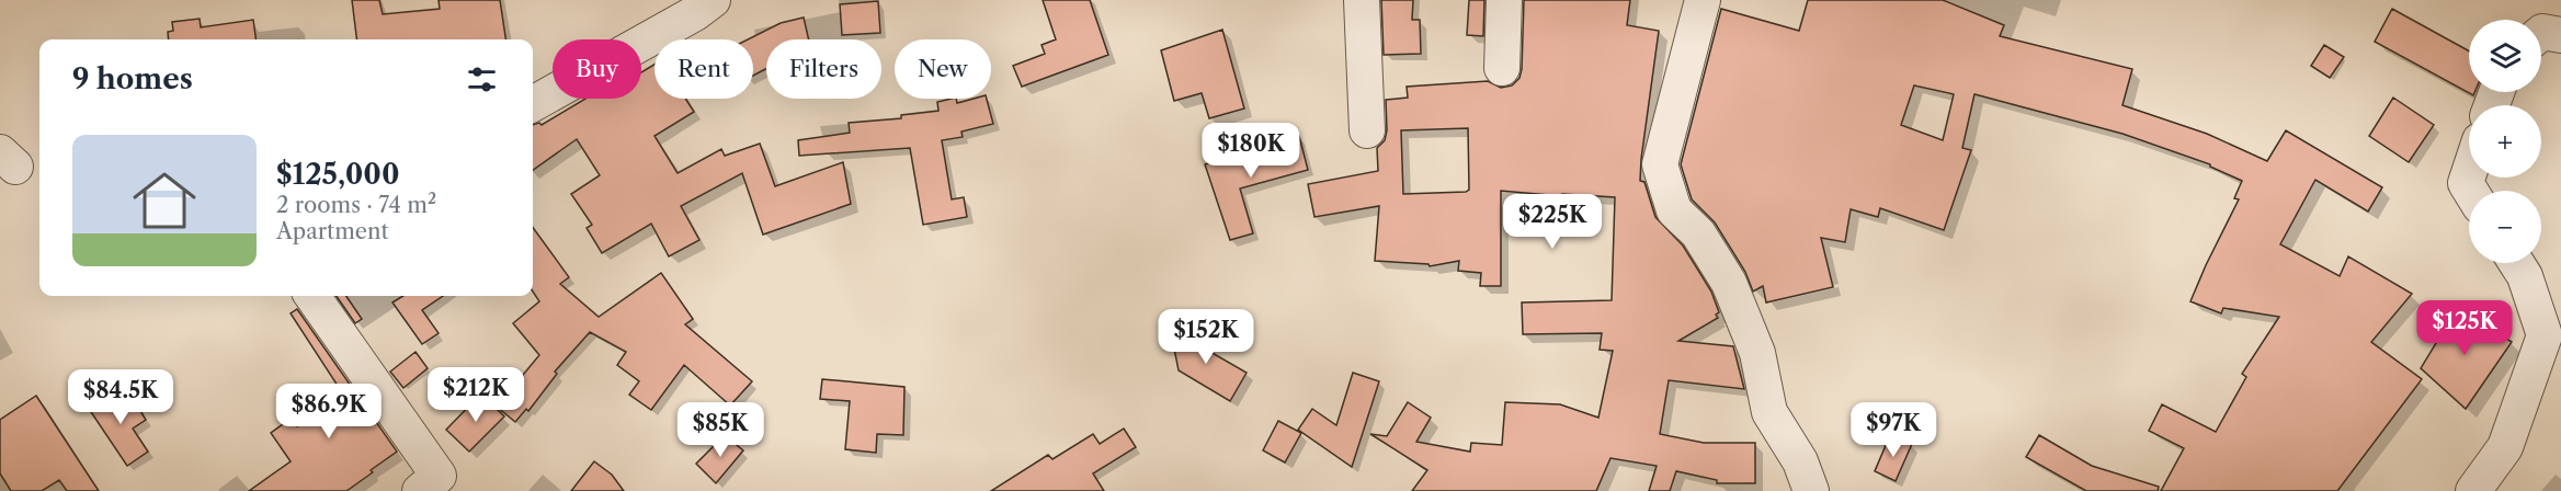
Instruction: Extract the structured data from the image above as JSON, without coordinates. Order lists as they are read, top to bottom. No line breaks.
{"page":{"map_buttons":["+","−"],"chip":["Buy","Rent","Filters","New"],"heading":"9 homes","list":[{"name":"$125,000","note":"2 rooms · 74 m² · Apartment"}],"price":["$180K","$225K","$125K","$152K","$212K","$84.5K","$86.9K","$85K","$97K"]}}
